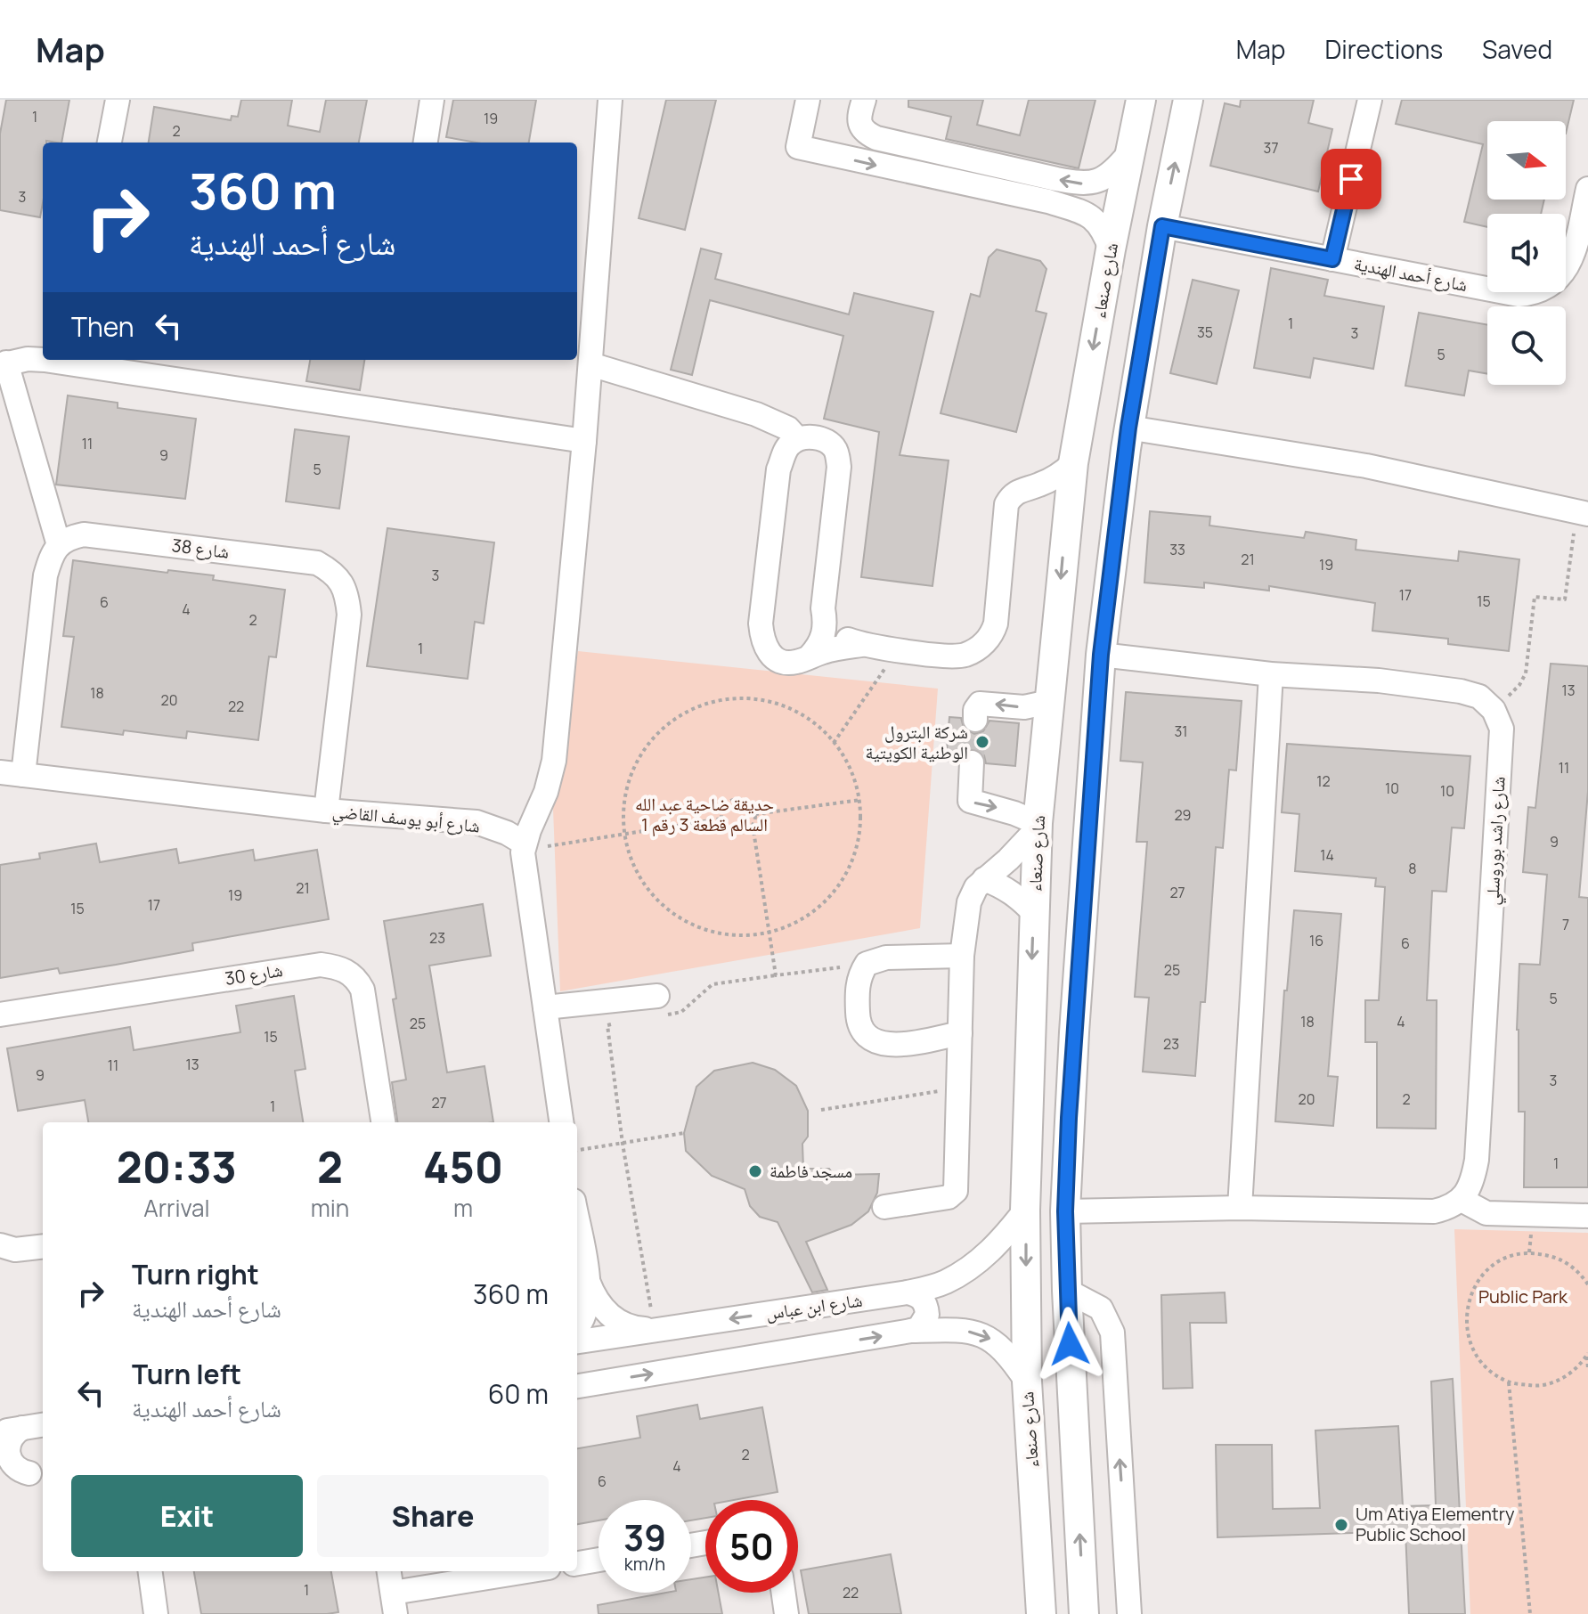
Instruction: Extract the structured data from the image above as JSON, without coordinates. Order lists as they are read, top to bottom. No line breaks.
{"streets":{"main road":["شارع صنعاء"],"street":["شارع أحمد الهندية","شارع 38","شارع أبو يوسف القاضي","شارع راشد بوروسلي","شارع 30","شارع ابن عباس"]},"crossings":[["شارع صنعاء","شارع ابن عباس"],["شارع 38","شارع أبو يوسف القاضي"]],"parks":["حديقة ضاحية عبد الله السالم قطعة 3 رقم 1","Public Park"],"places":["شركة البترول الوطنية الكويتية","مسجد فاطمة","Um Atiya Elementry Public School"],"house_numbers":["1","19","2","37","3","1","35","3","5","11","9","5","33","21","19","3","17","15","6","4","2","1","13","18","20","22","31","11","12","10","10","29","9","14","8","21","27","19","17","15","7","23","16","6","25","5","18","4","25","15","23","13","11","9","3","20","2","27","1","1","2","4","6","1","22"],"north":"right","page":{"header":"Map","nav":["Map","Directions","Saved"],"turn":["360 m","شارع أحمد الهندية"],"then":"Then","eta":["20:33","Arrival","2","min","450","m"],"list":[{"name":"Turn right","note":"شارع أحمد الهندية","value":"360 m"},{"name":"Turn left","note":"شارع أحمد الهندية","value":"60 m"}],"buttons":["Exit","Share"],"speed":"39 km/h","limit":"50"}}
